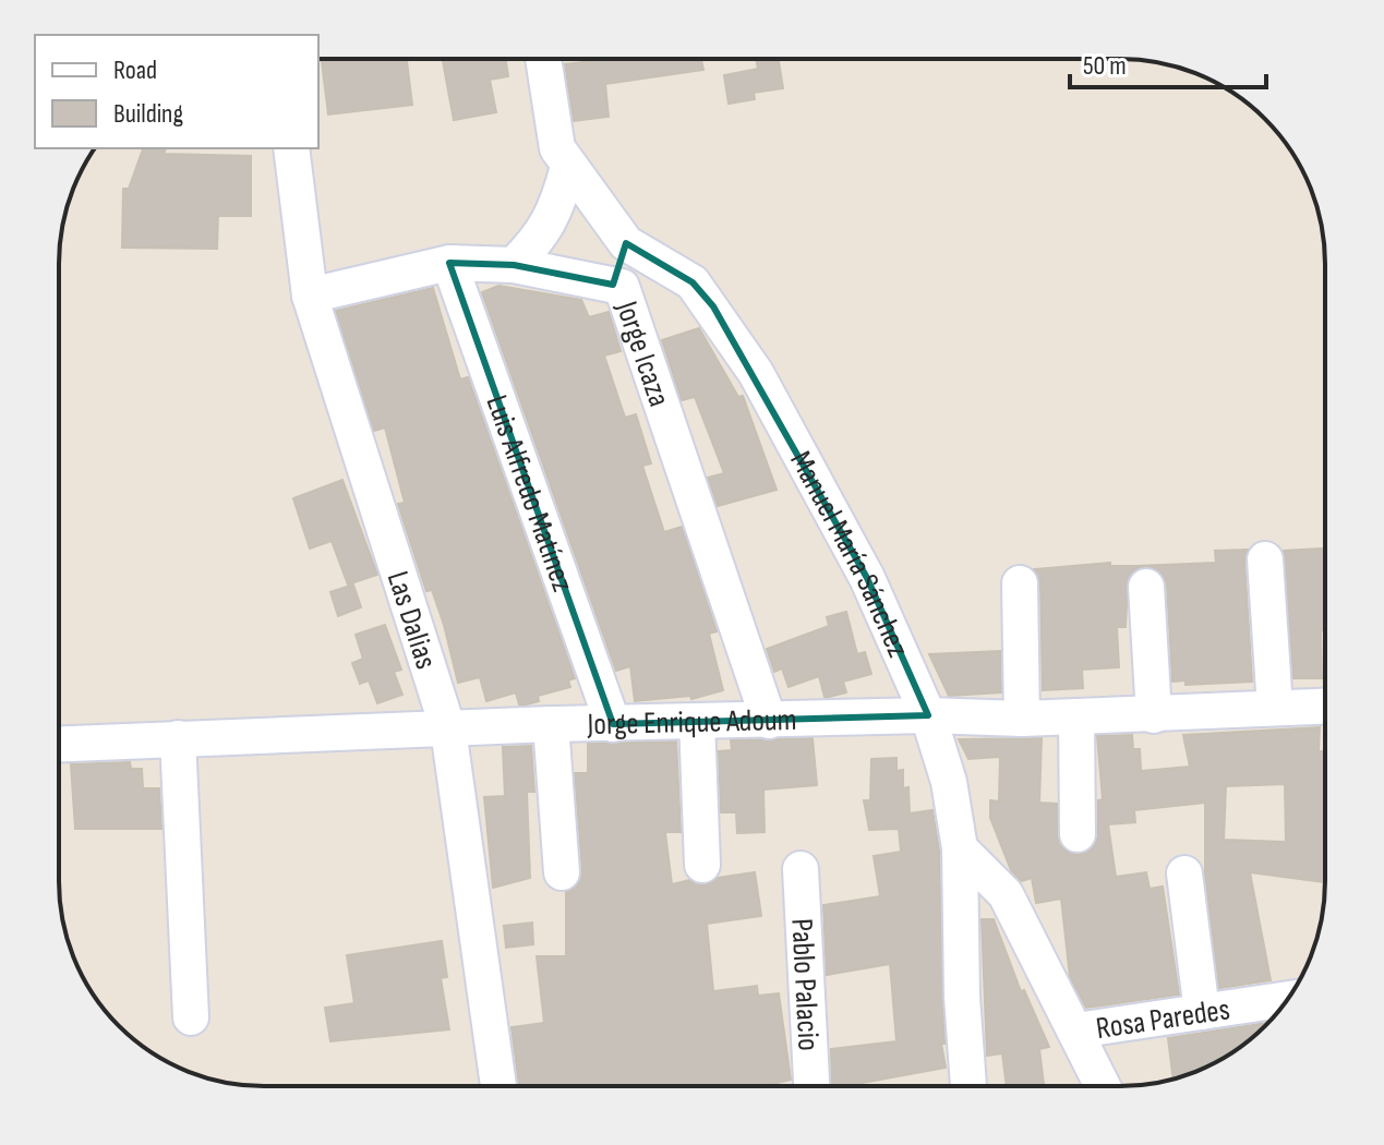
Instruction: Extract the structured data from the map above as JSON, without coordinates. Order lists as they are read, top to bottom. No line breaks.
{"streets":{"street":["Jorge Icaza","Luis Alfredo Matínez","Manuel María Sánchez","Las Dalias","Jorge Enrique Adoum","Pablo Palacio","Rosa Paredes"]},"crossings":[["Jorge Icaza","Luis Alfredo Matínez"],["Jorge Icaza","Las Dalias"],["Jorge Icaza","Jorge Enrique Adoum"],["Luis Alfredo Matínez","Jorge Enrique Adoum"],["Manuel María Sánchez","Jorge Enrique Adoum"],["Las Dalias","Jorge Enrique Adoum"]],"legend":["Road","Building"],"scale_bar":"50 m"}
